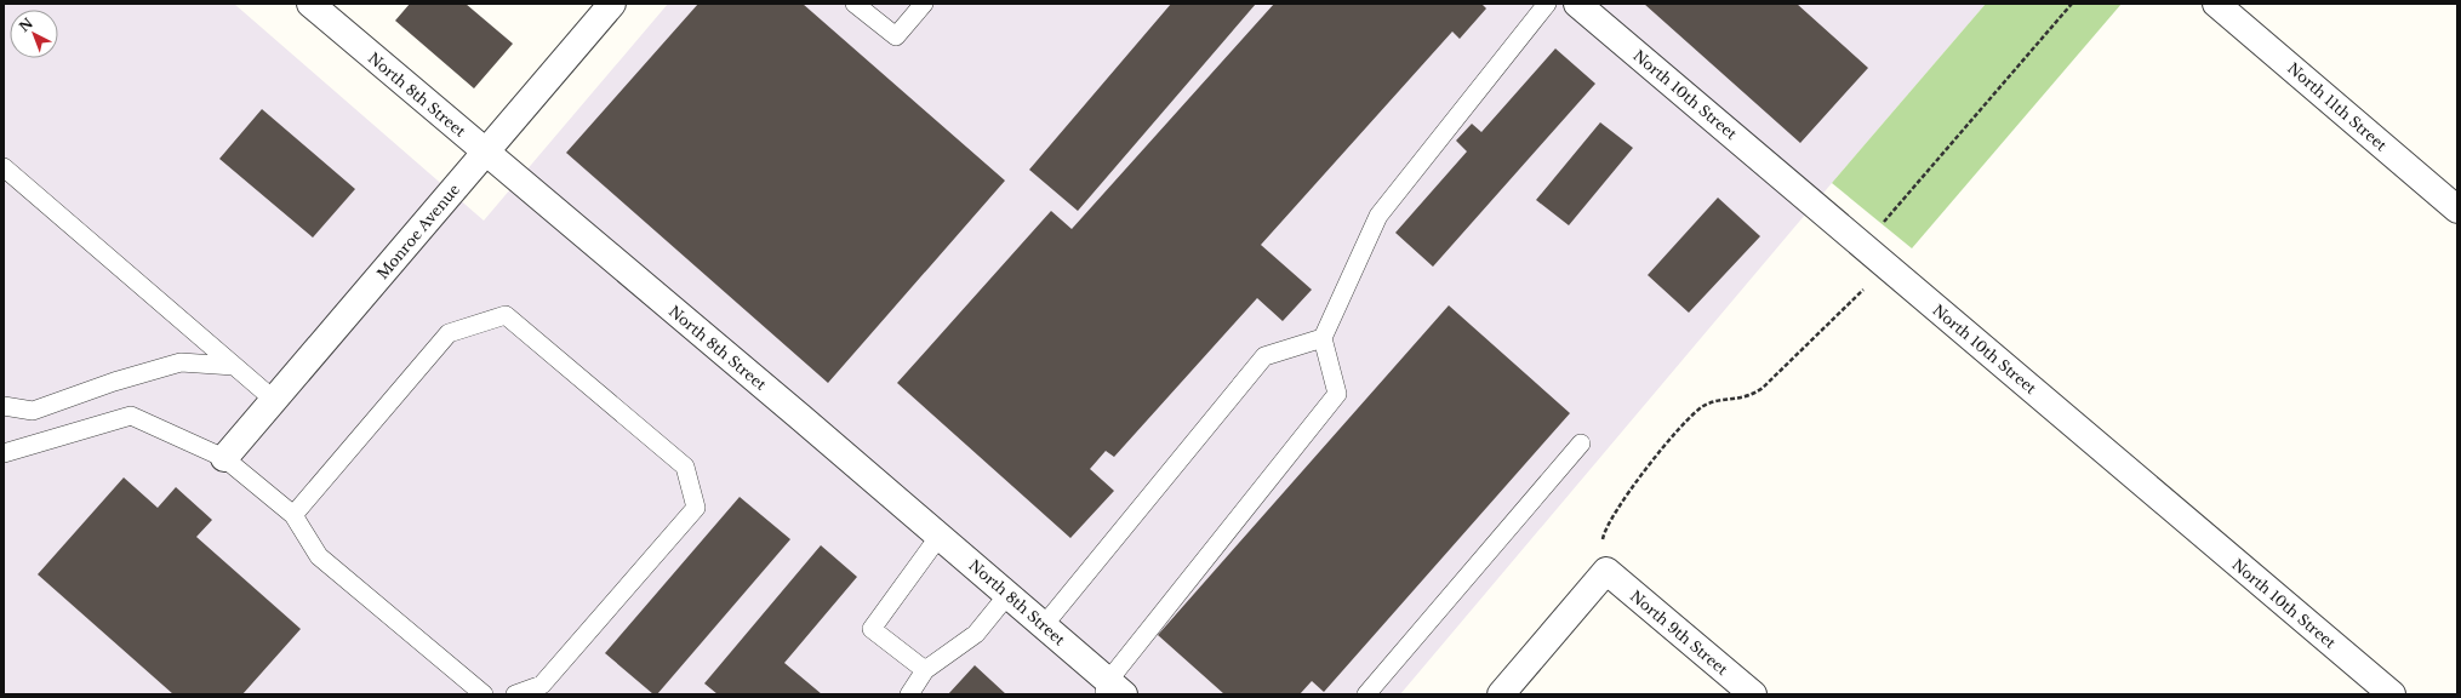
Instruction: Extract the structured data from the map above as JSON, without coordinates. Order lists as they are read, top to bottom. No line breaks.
{"streets":{"street":["North 8th Street","North 10th Street","North 11th Street","Monroe Avenue","North 9th Street"]},"crossings":[["North 8th Street","Monroe Avenue"]],"north":"top left"}
